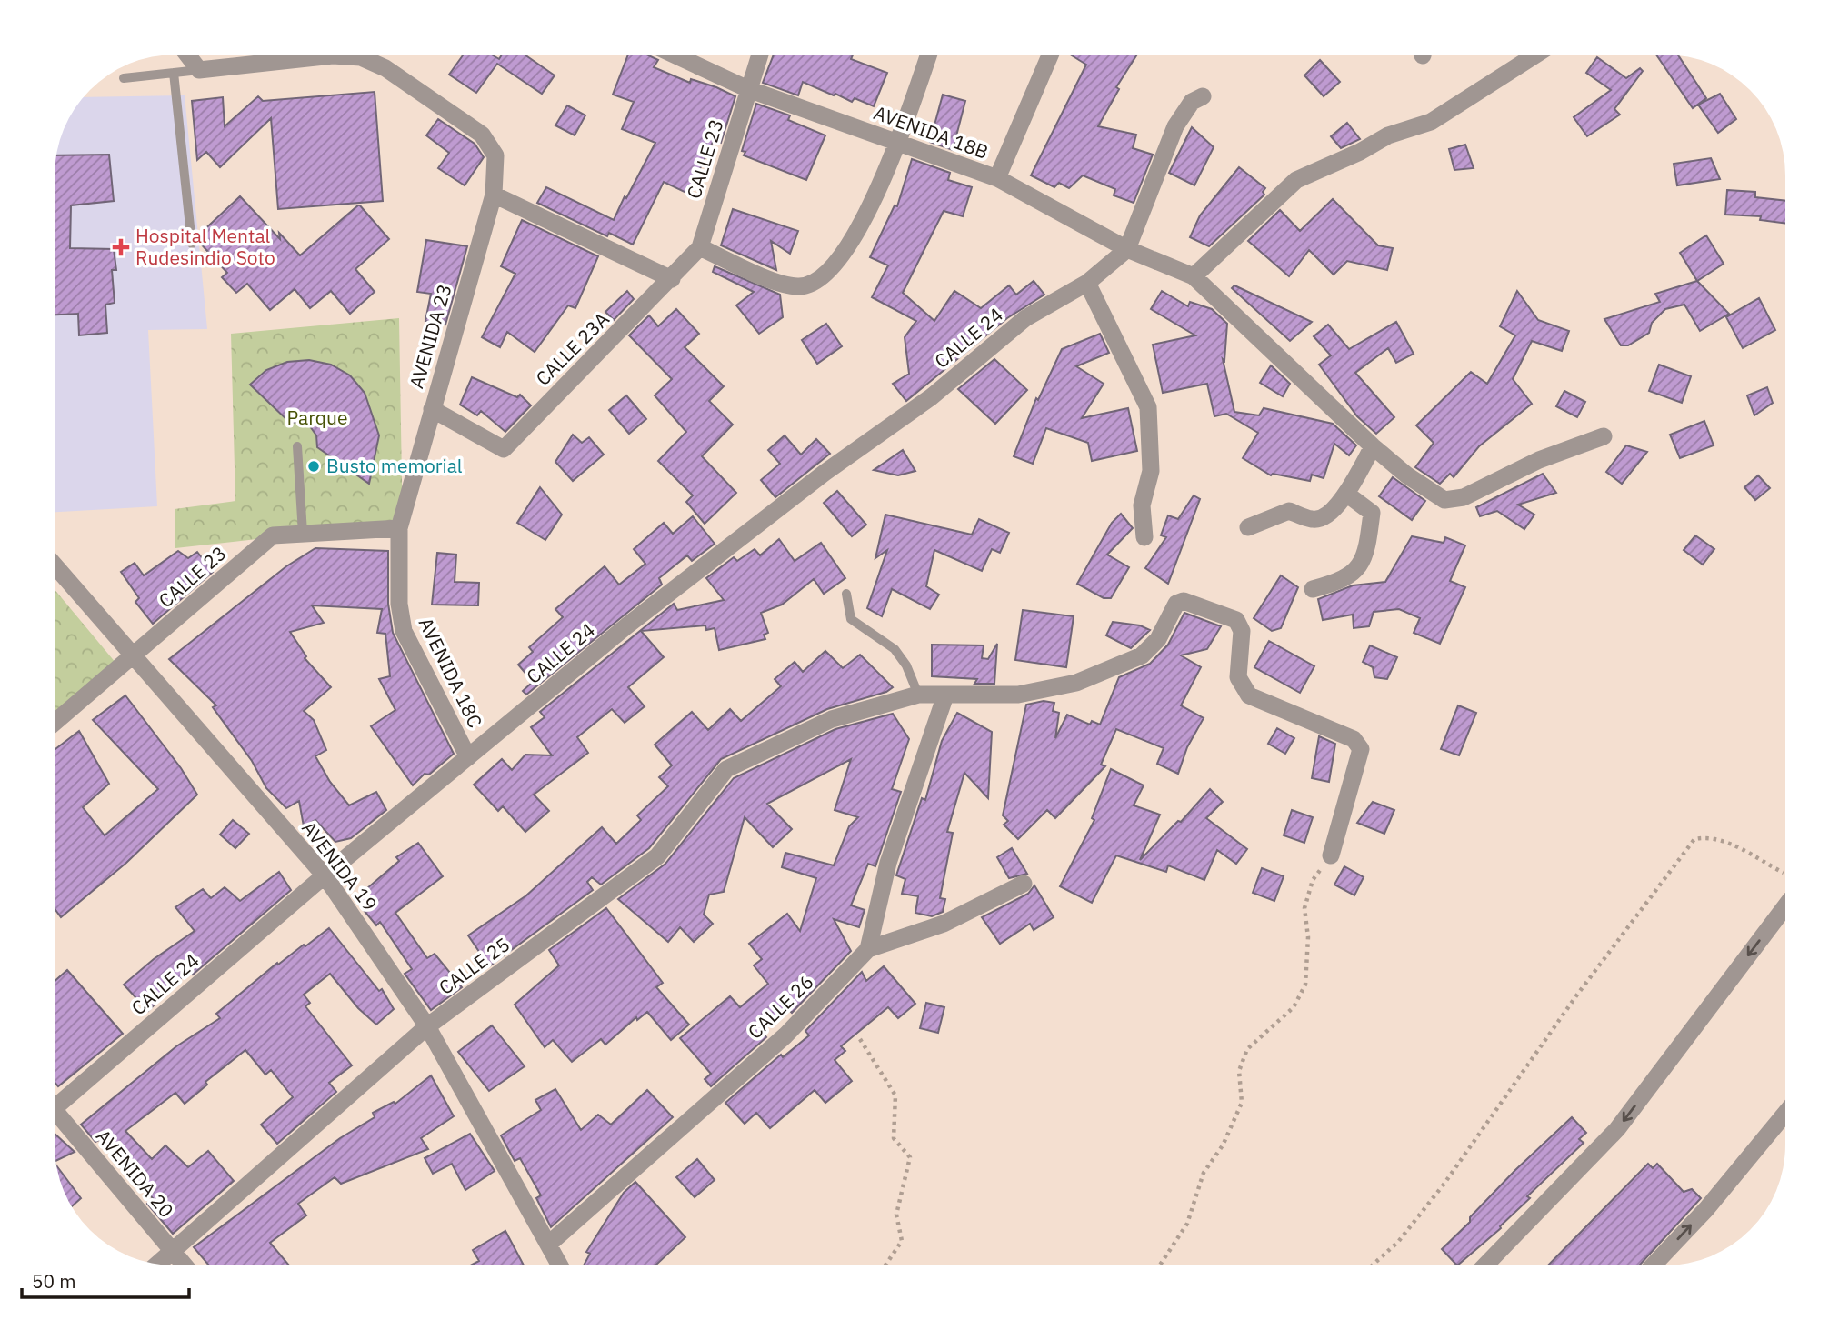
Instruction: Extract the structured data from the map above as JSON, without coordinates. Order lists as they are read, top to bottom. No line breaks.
{"streets":{"street":["AVENIDA 18B","CALLE 23","AVENIDA 23","CALLE 24","CALLE 23A","AVENIDA 18C","AVENIDA 19","CALLE 25","CALLE 26","AVENIDA 20"]},"crossings":[["AVENIDA 18B","CALLE 23"],["AVENIDA 18B","CALLE 24"],["CALLE 23","AVENIDA 23"],["CALLE 23","CALLE 23A"],["CALLE 23","AVENIDA 18C"],["CALLE 23","AVENIDA 19"],["AVENIDA 23","CALLE 23A"],["AVENIDA 23","AVENIDA 18C"],["CALLE 24","AVENIDA 18C"],["CALLE 24","AVENIDA 19"],["AVENIDA 19","CALLE 25"],["AVENIDA 19","CALLE 26"],["CALLE 25","AVENIDA 20"]],"parks":["Parque"],"places":{"health":["Hospital Mental Rudesindio Soto"],"other":["Busto memorial"]},"scale_bar":"50 m"}
